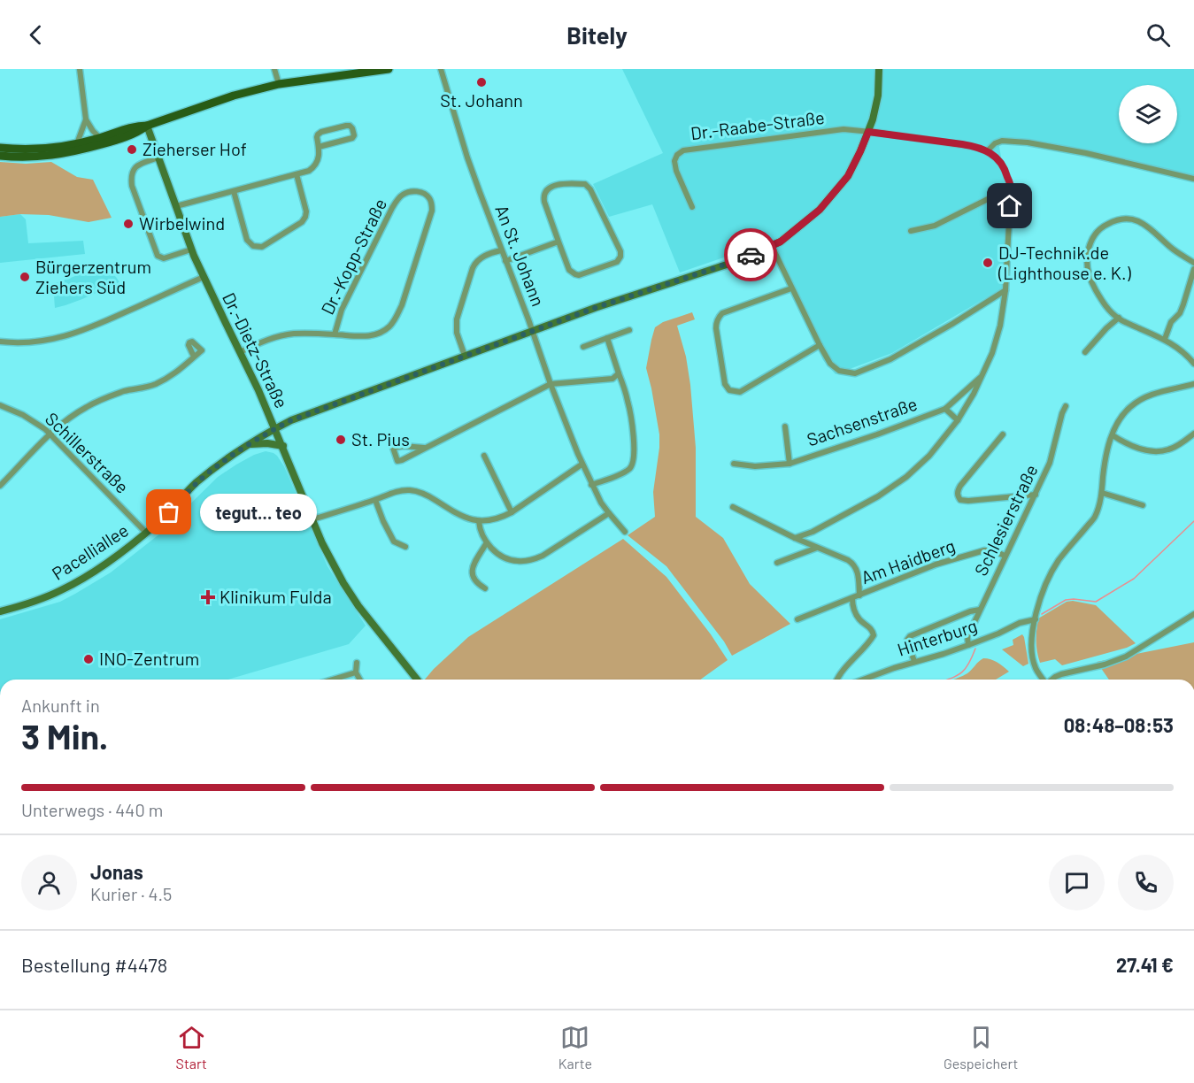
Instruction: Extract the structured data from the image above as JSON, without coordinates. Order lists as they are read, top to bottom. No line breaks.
{"streets":{"main road":["Dr.-Dietz-Straße","Pacelliallee"],"street":["Dr.-Raabe-Straße","An St. Johann","Dr.-Kopp-Straße","Sachsenstraße","Schillerstraße","Schlesierstraße","Am Haidberg","Hinterburg"]},"crossings":[["Dr.-Raabe-Straße","Pacelliallee"],["An St. Johann","Pacelliallee"],["Dr.-Kopp-Straße","Dr.-Dietz-Straße"],["Dr.-Dietz-Straße","Pacelliallee"],["Schillerstraße","Pacelliallee"],["Schlesierstraße","Am Haidberg"],["Schlesierstraße","Hinterburg"]],"places":{"other":["St. Johann","Zieherser Hof","Wirbelwind","DJ-Technik.de (Lighthouse e. K.)","Bürgerzentrum Ziehers Süd","St. Pius","tegut... teo","INO-Zentrum"],"health":["Klinikum Fulda"]},"page":{"header":"Bitely","bubble":"tegut... teo","heading":["3 Min.","Ankunft in","08:48–08:53"],"panel":["Jonas","Kurier · 4.5","Bestellung #4478","27.41 €"],"bar":"Unterwegs · 440 m","tabs":["Start","Karte","Gespeichert"]}}
